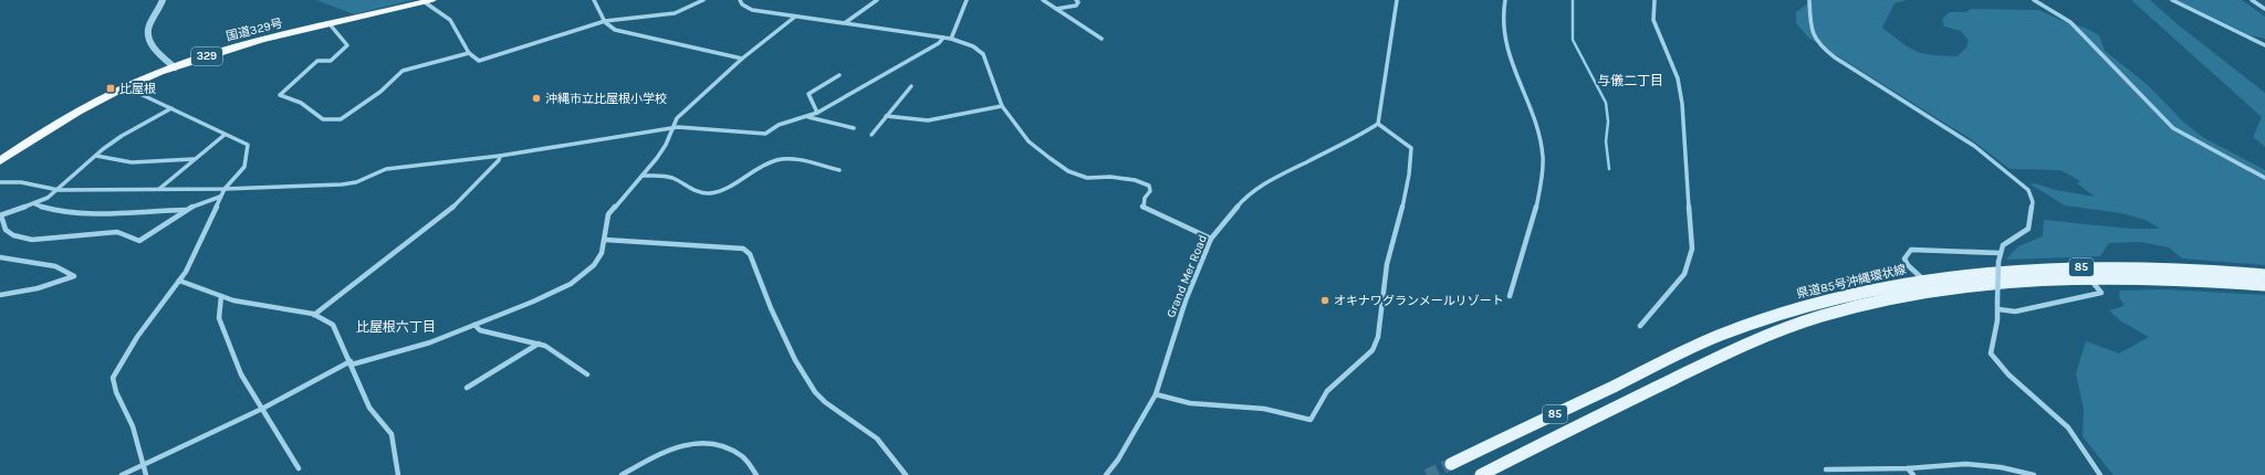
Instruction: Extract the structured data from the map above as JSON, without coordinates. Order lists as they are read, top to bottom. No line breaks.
{"streets":{"highway":["国道329号","329"],"main road":["85","県道85号沖縄環状線"],"street":["Grand Mer Road"]},"districts":["与儀二丁目","比屋根六丁目"],"places":{"transit":["比屋根"],"other":["沖縄市立比屋根小学校","オキナワグランメールリゾート"]}}
